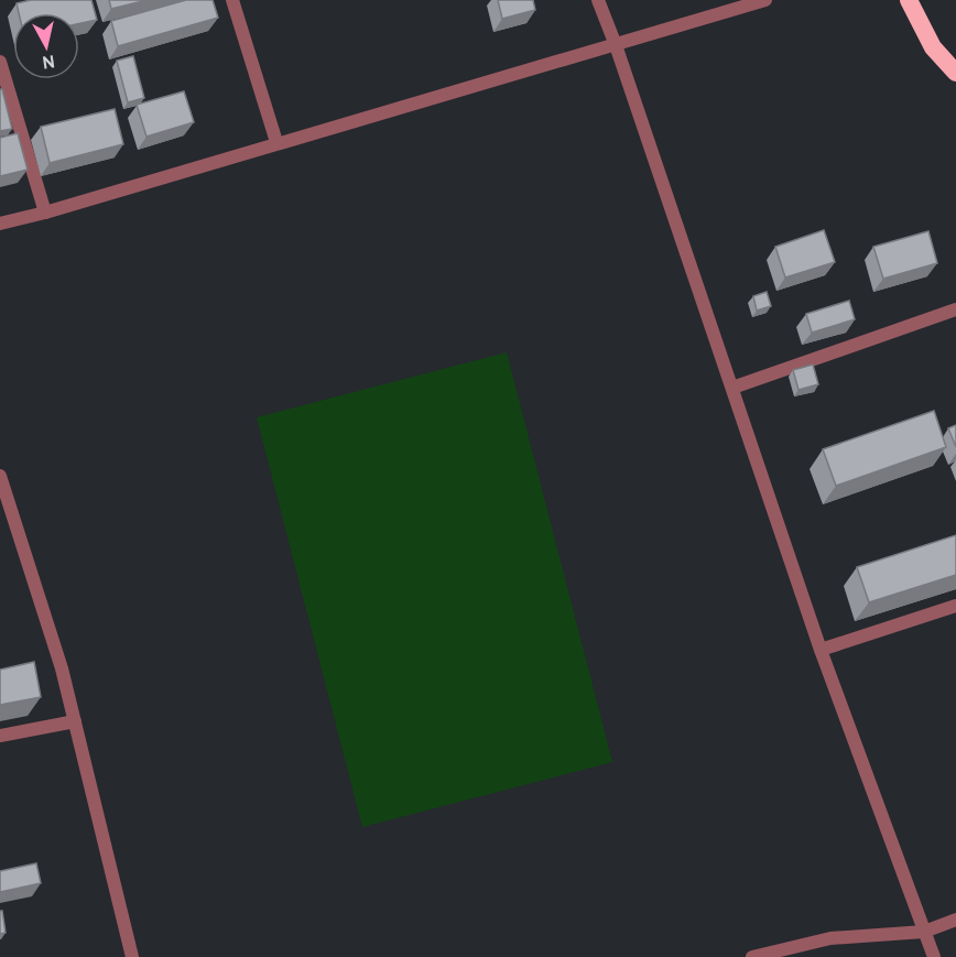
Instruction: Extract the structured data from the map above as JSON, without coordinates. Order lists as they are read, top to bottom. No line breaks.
{"north":"bottom"}
